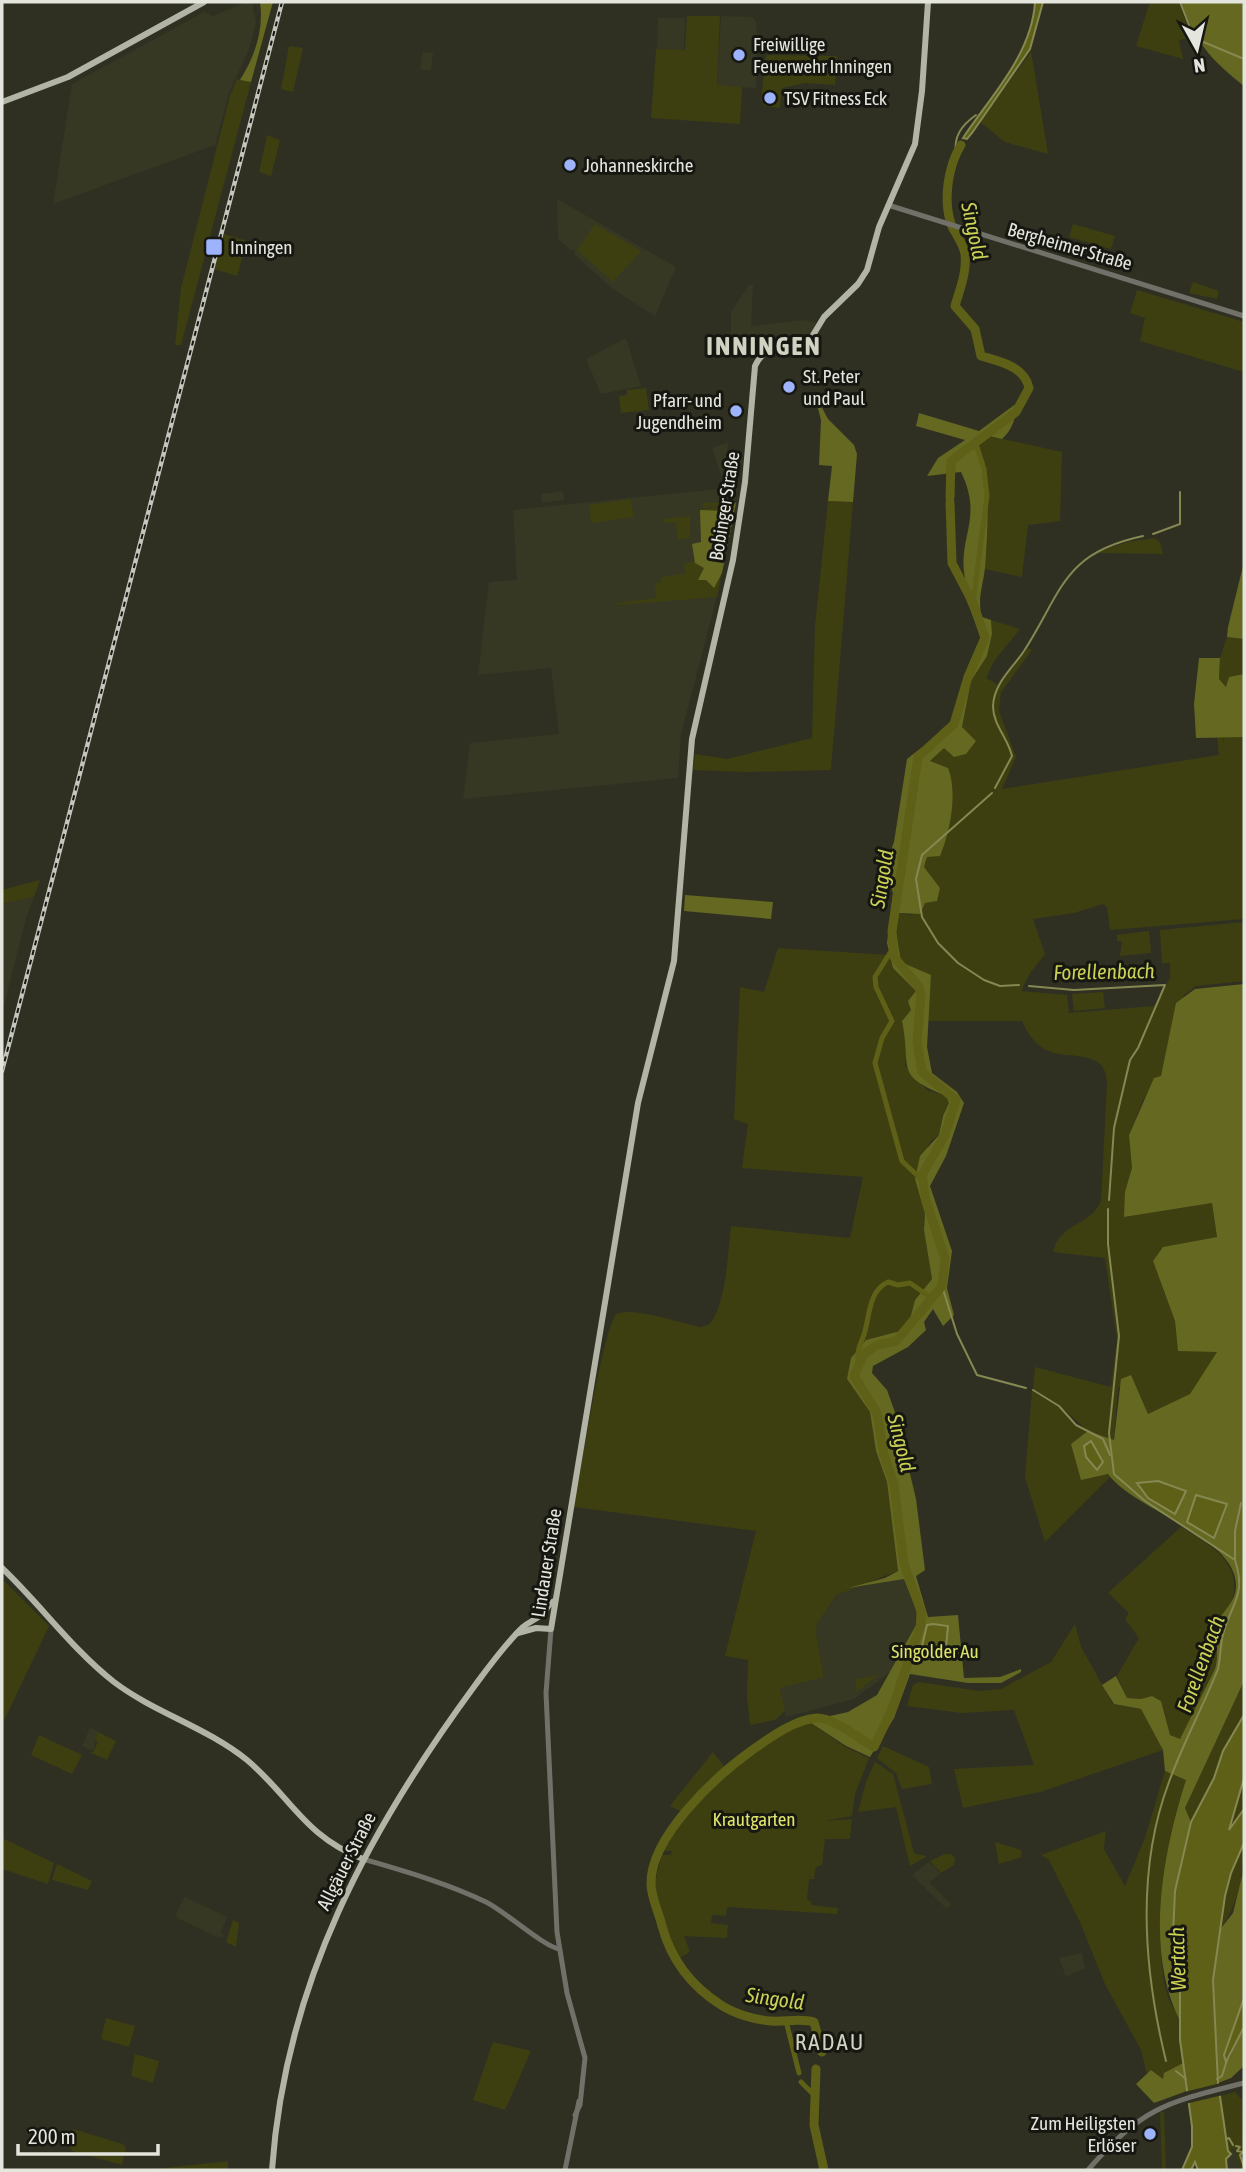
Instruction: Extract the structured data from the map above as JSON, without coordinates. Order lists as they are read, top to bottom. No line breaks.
{"streets":{"main road":["Bobinger Straße","Lindauer Straße","Allgäuer Straße"],"street":["Bergheimer Straße"]},"crossings":[["Bergheimer Straße","Bobinger Straße"],["Bobinger Straße","Lindauer Straße"],["Lindauer Straße","Allgäuer Straße"]],"districts":["INNINGEN","RADAU"],"water":["Singold","Forellenbach","Wertach"],"parks":["Singolder Au","Krautgarten"],"places":{"other":["Freiwillige Feuerwehr Inningen","TSV Fitness Eck","Johanneskirche","St. Peter und Paul","Pfarr- und Jugendheim","Zum Heiligsten Erlöser"],"transit":["Inningen"]},"scale_bar":"200 m","north":"bottom"}
